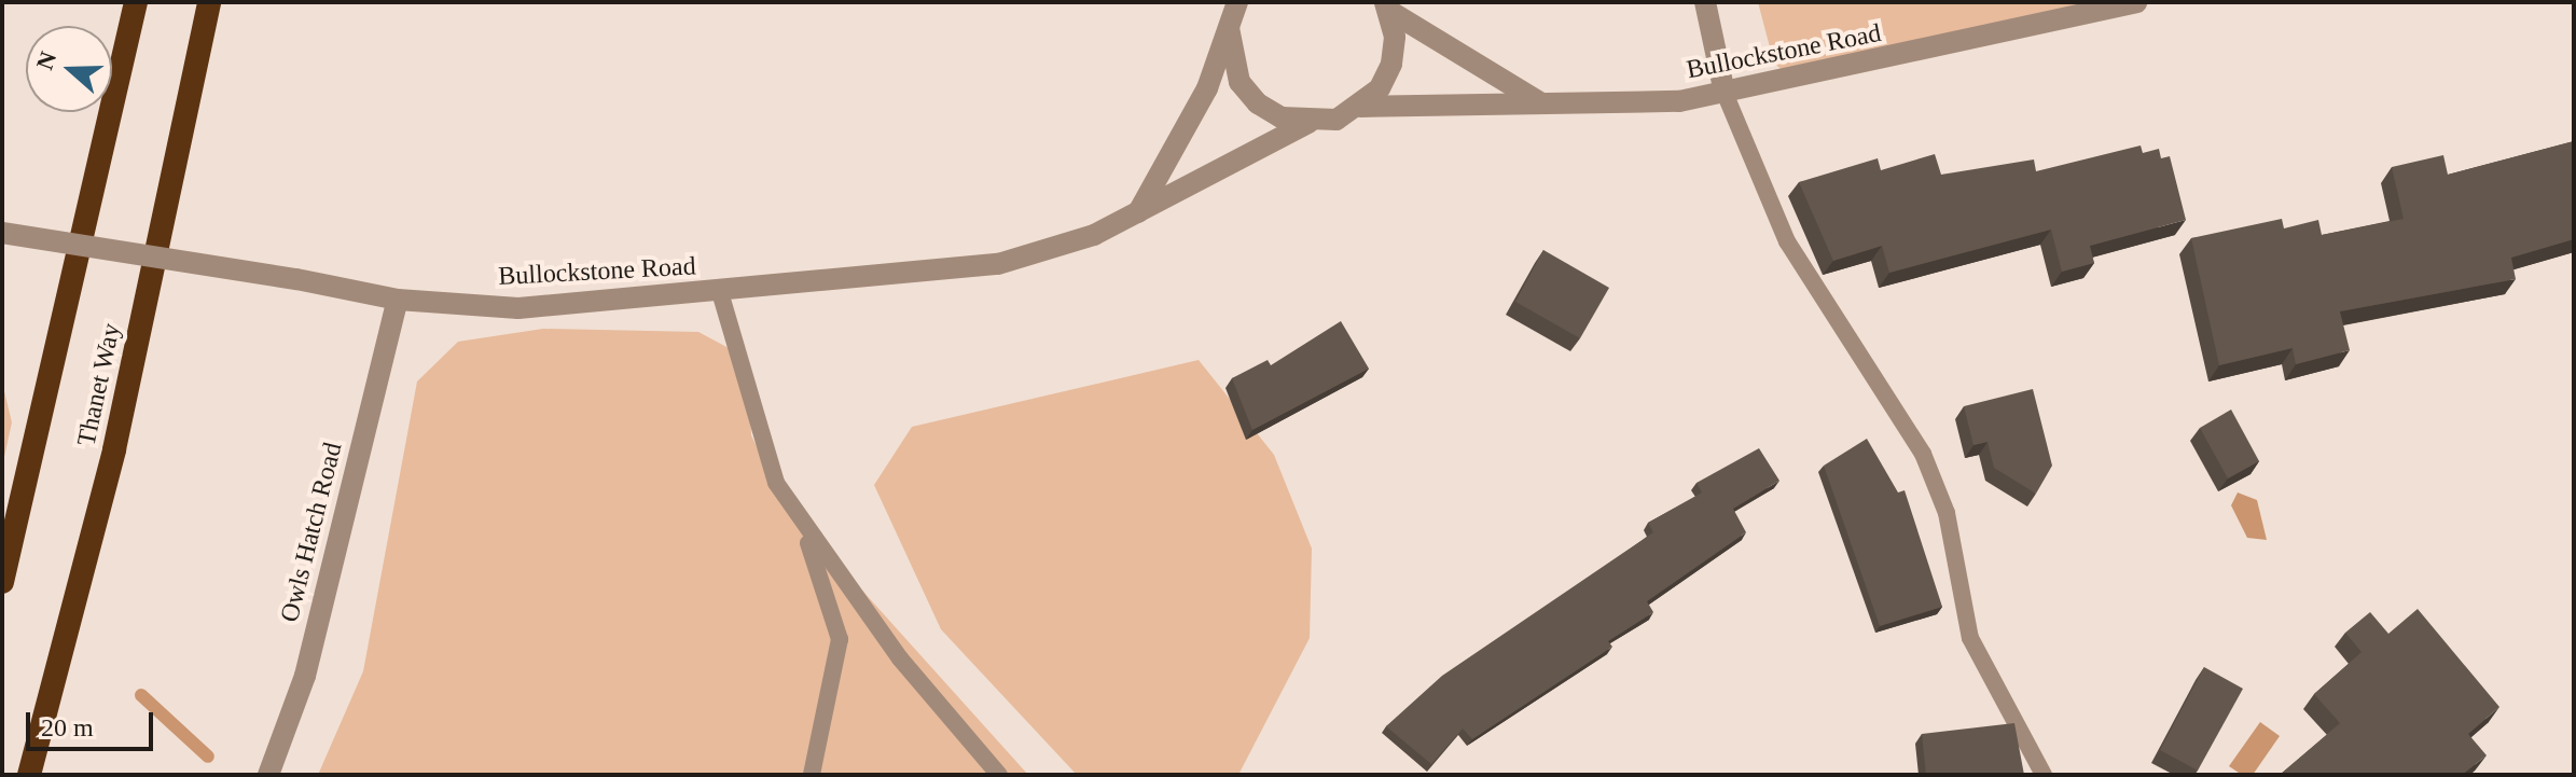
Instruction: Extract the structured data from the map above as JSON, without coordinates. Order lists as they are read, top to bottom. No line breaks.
{"streets":{"highway":["Thanet Way"],"street":["Bullockstone Road","Owls Hatch Road"]},"crossings":[["Bullockstone Road","Owls Hatch Road"]],"scale_bar":"20 m","north":"left"}
